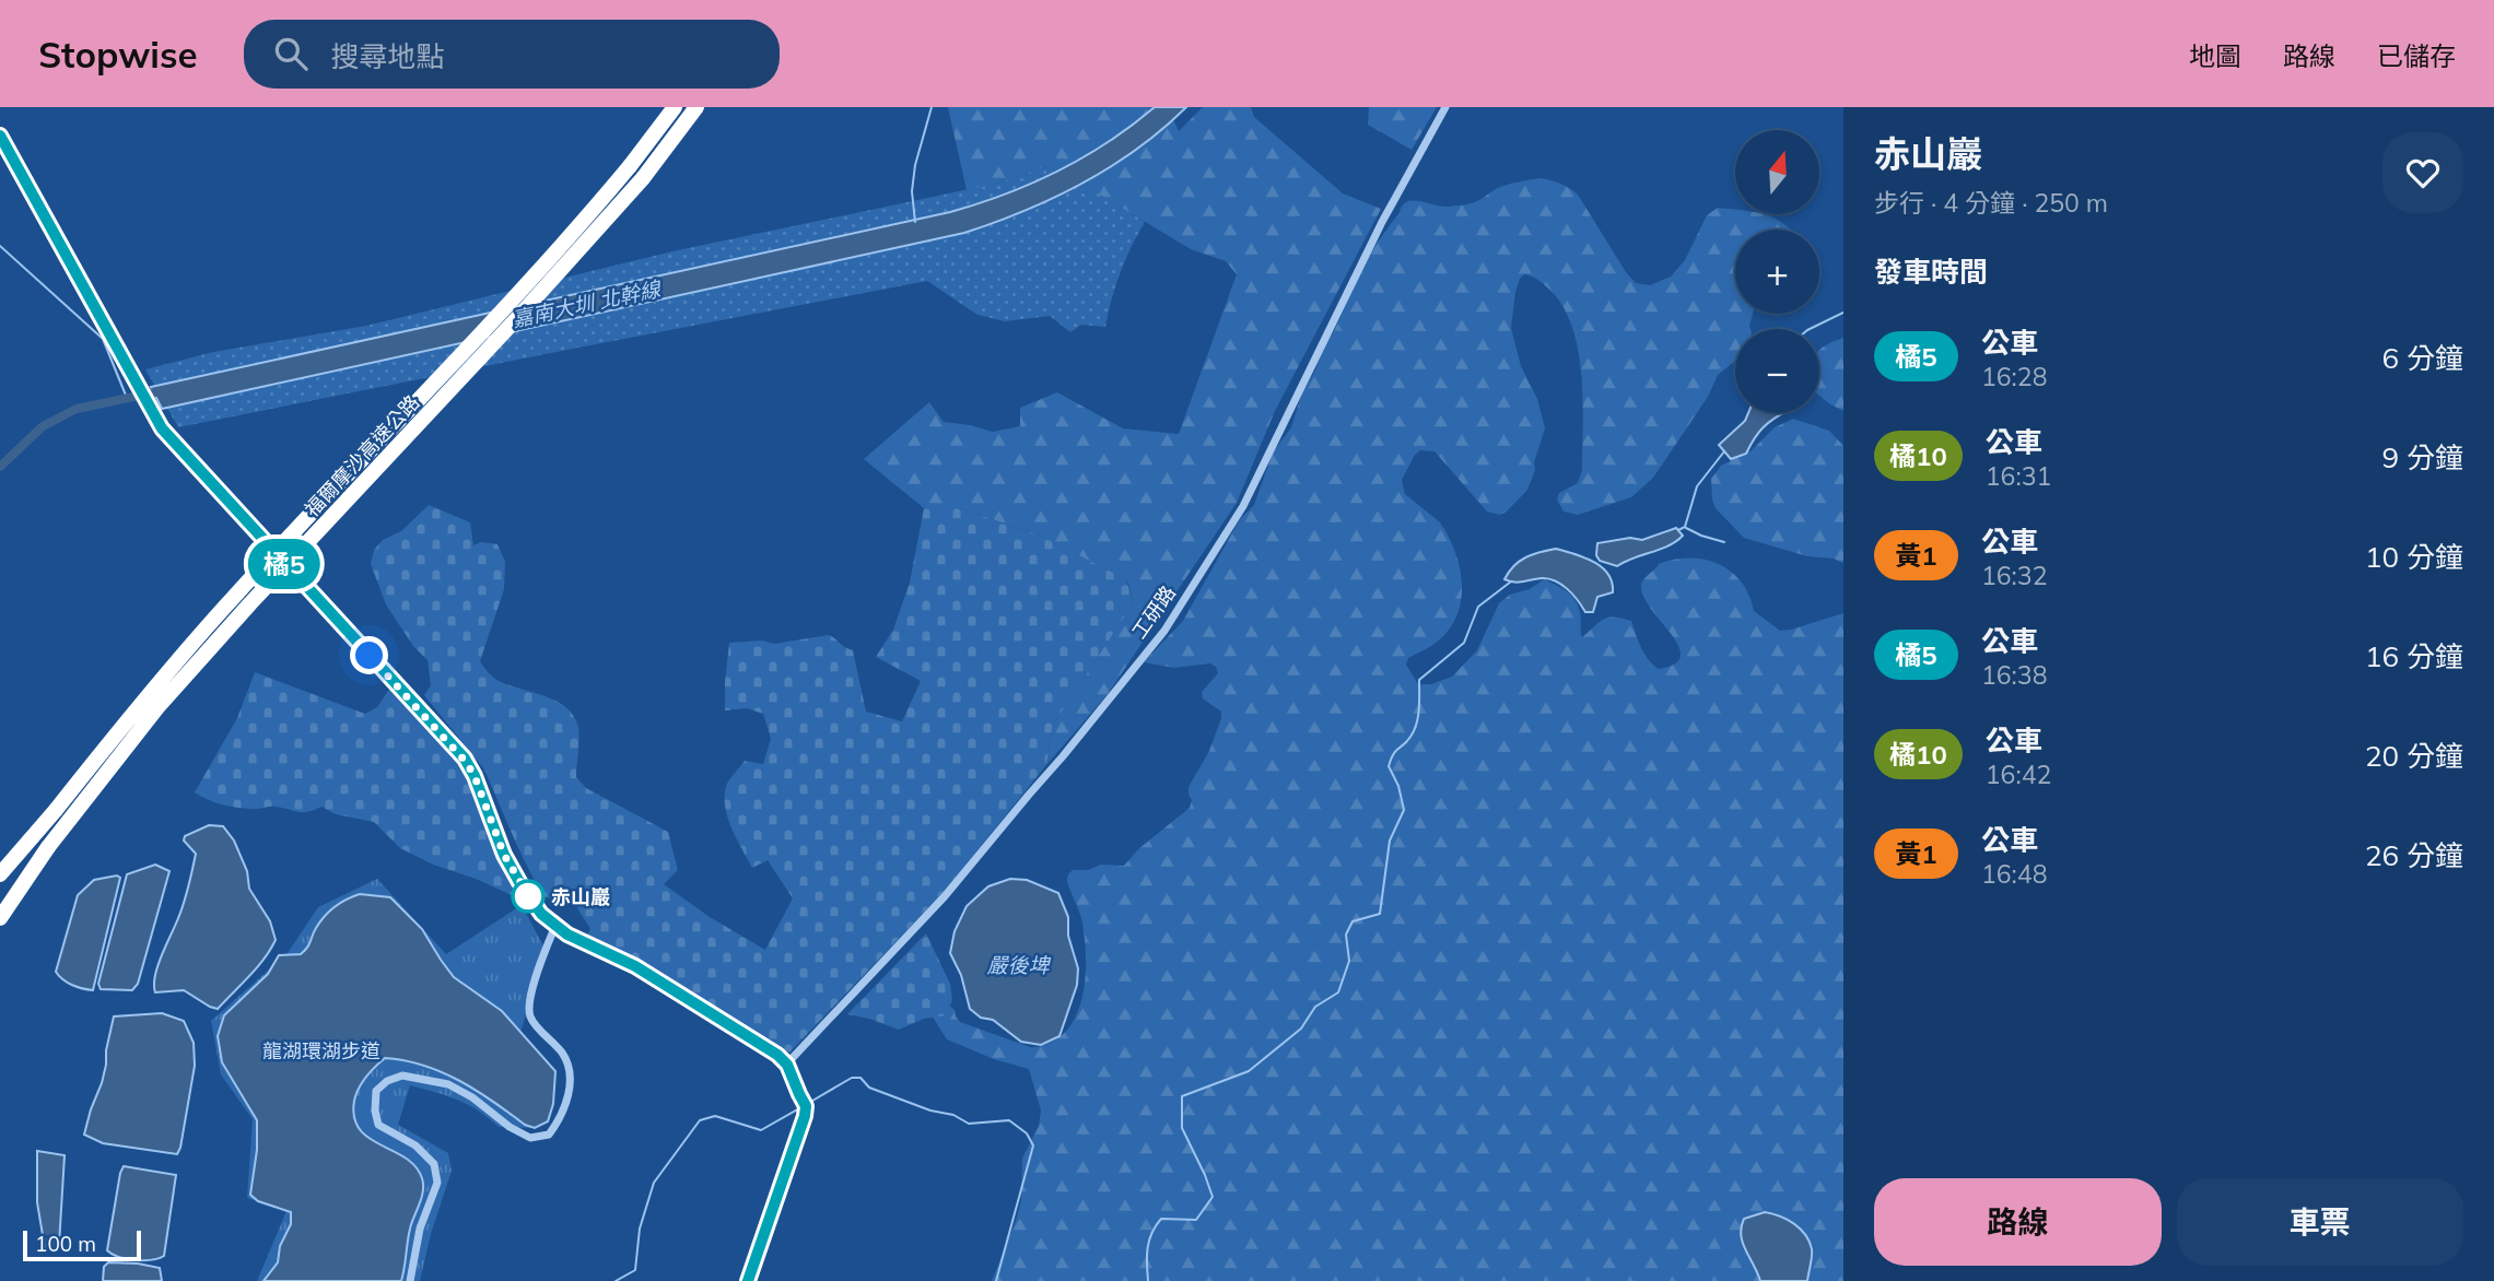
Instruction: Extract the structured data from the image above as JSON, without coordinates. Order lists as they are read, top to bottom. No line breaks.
{"streets":{"highway":["福爾摩沙高速公路"],"street":["工研路"]},"water":["嘉南大圳 北幹線","嚴後埤"],"parks":["龍湖環湖步道"],"places":["赤山巖"],"lines":["bus line 橘5"],"scale_bar":"100 m","north":"top","page":{"header":"Stopwise","search":"搜尋地點","nav":["地圖","路線","已儲存"],"on_map":"橘5","heading":[["赤山巖","步行 · 4 分鐘 · 250 m"],"發車時間"],"map_buttons":["+","−"],"list":[{"mark":"橘5","name":"公車","note":"16:28","value":"6 分鐘"},{"mark":"橘10","name":"公車","note":"16:31","value":"9 分鐘"},{"mark":"黃1","name":"公車","note":"16:32","value":"10 分鐘"},{"mark":"橘5","name":"公車","note":"16:38","value":"16 分鐘"},{"mark":"橘10","name":"公車","note":"16:42","value":"20 分鐘"},{"mark":"黃1","name":"公車","note":"16:48","value":"26 分鐘"}],"buttons":["路線","車票"],"scale":"100 m"}}
